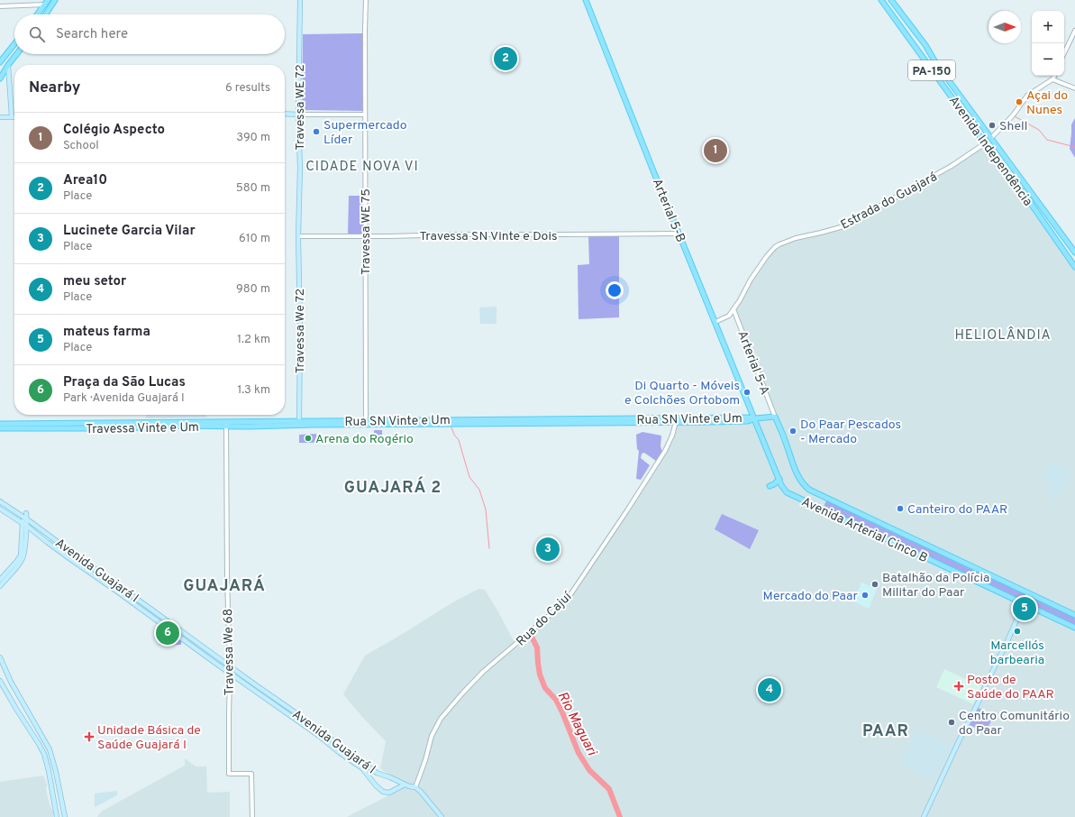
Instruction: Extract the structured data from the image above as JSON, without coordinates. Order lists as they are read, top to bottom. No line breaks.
{"streets":{"main road":["PA-150","Travessa WE 72","Avenida Independência","Arterial 5-B","Travessa We 72","Rua SN Vinte e Um","Travessa Vinte e Um","Avenida Arterial Cinco B","Avenida Guajará I"],"street":["Estrada do Guajará","Travessa WE 75","Travessa SN Vinte e Dois","Arterial 5-A","Rua do Cajuí","Travessa We 68"]},"crossings":[["Travessa WE 72","Travessa SN Vinte e Dois"],["Travessa WE 72","Travessa We 72"],["Avenida Independência","Estrada do Guajará"],["Estrada do Guajará","Arterial 5-A"],["Arterial 5-B","Travessa SN Vinte e Dois"],["Arterial 5-B","Rua SN Vinte e Um"],["Arterial 5-B","Avenida Arterial Cinco B"],["Travessa WE 75","Travessa SN Vinte e Dois"],["Travessa WE 75","Rua SN Vinte e Um"],["Travessa SN Vinte e Dois","Travessa We 72"],["Travessa We 72","Rua SN Vinte e Um"],["Arterial 5-A","Rua SN Vinte e Um"],["Rua SN Vinte e Um","Travessa Vinte e Um"],["Rua SN Vinte e Um","Avenida Arterial Cinco B"],["Rua SN Vinte e Um","Rua do Cajuí"],["Travessa Vinte e Um","Travessa We 68"],["Avenida Guajará I","Travessa We 68"]],"districts":["CIDADE NOVA VI","HELIOLÂNDIA","GUAJARÁ 2","GUAJARÁ","PAAR"],"water":["Rio Maguari"],"places":{"other":["Açai do Nunes","Shell","Supermercado Líder","Di Quarto - Móveis e Colchões Ortobom","Do Paar Pescados - Mercado","Arena do Rogério","Canteiro do PAAR","Batalhão da Polícia Militar do Paar","Mercado do Paar","Marcello´s barbearia","Centro Comunitário do Paar"],"health":["Posto de Saúde do PAAR","Unidade Básica de Saúde Guajará I"]},"north":"right","page":{"map_buttons":["+","−"],"search":"Search here","pins":["2","1","3","5","6","4"],"heading":["Nearby","6 results"],"list":[{"mark":"1","name":"Colégio Aspecto","note":"School","value":"390 m"},{"mark":"2","name":"Area10","note":"Place","value":"580 m"},{"mark":"3","name":"Lucinete Garcia Vilar","note":"Place","value":"610 m"},{"mark":"4","name":"meu setor","note":"Place","value":"980 m"},{"mark":"5","name":"mateus farma","note":"Place","value":"1.2 km"},{"mark":"6","name":"Praça da São Lucas","note":"Park · Avenida Guajará I","value":"1.3 km"}]}}
